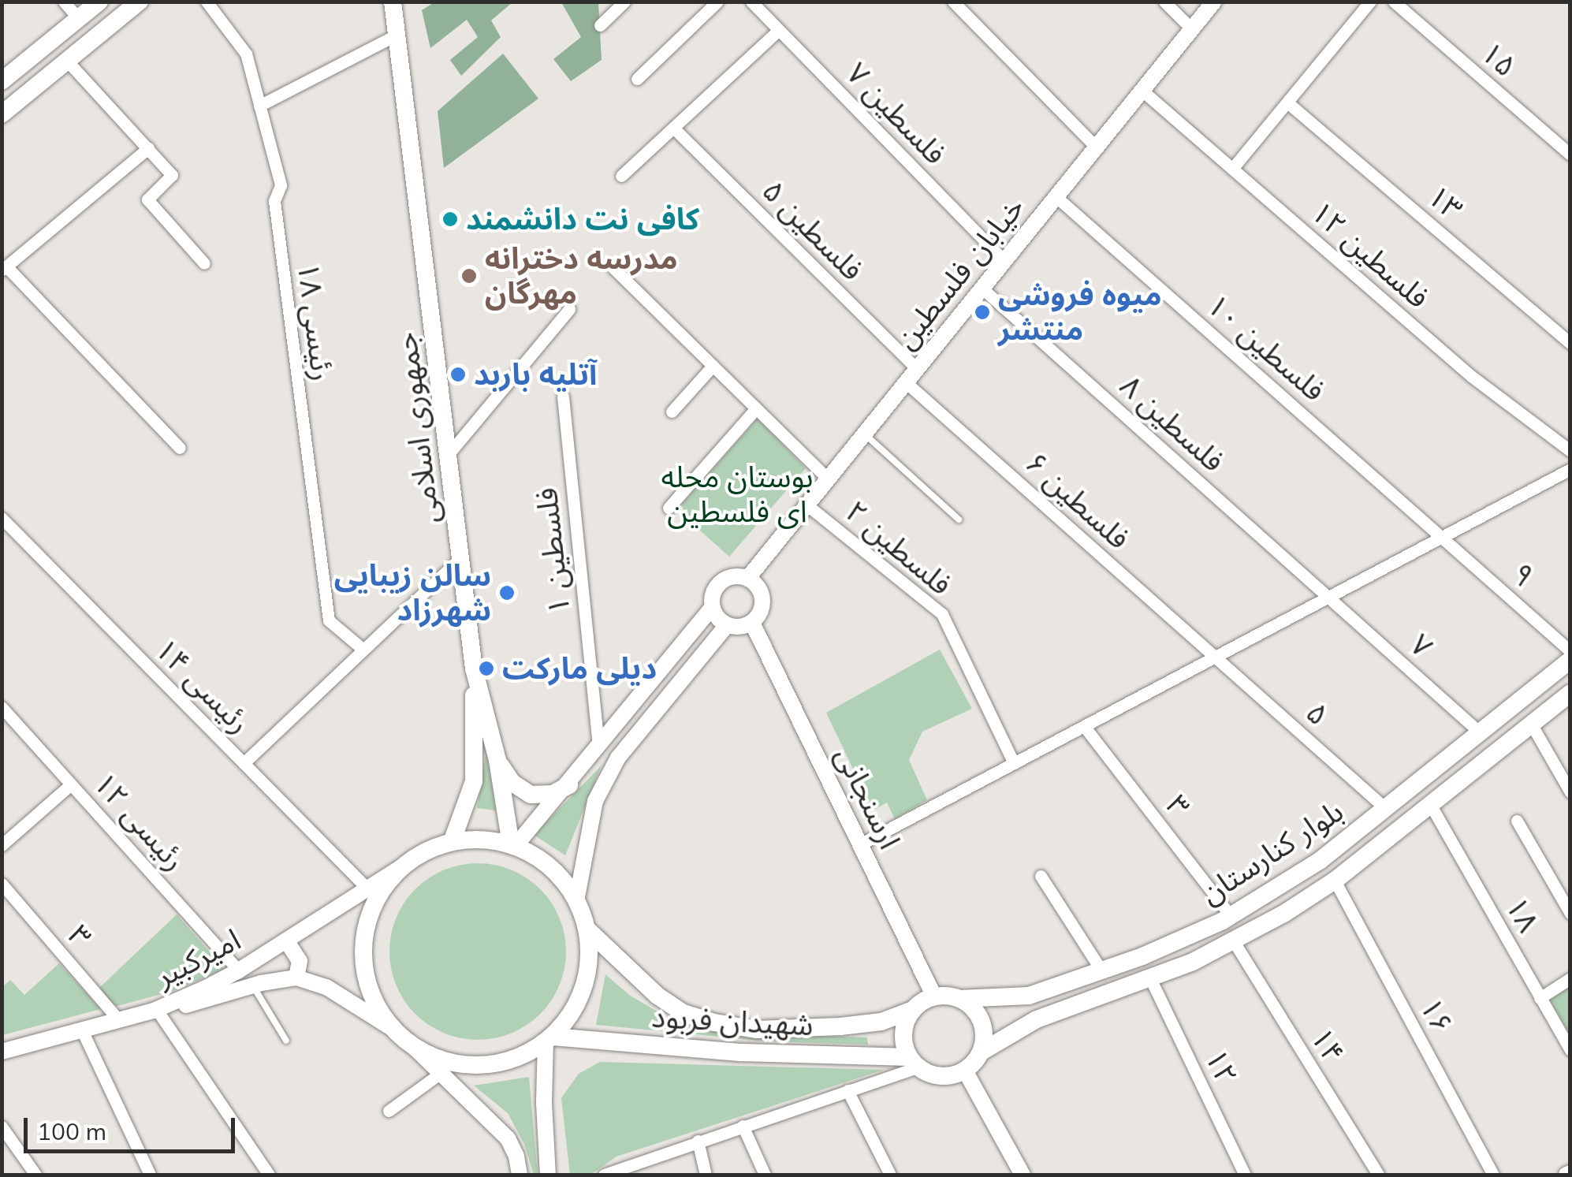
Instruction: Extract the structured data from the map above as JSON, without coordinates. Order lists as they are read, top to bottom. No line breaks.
{"streets":{"main road":["جمهوری اسلامی","بلوار کنارستان","شهيدان فربود"],"street":["۱۵","فلسطین ۷","۱۳","فلسطین ۵","فلسطین ۱۲","خیابان فلسطین","رئیسی ۱۸","فلسطین ۱۰","فلسطین ۸","فلسطین ۶","فلسطین ۲","فلسطین ۱","۹","۷","رئیسی ۱۴","۵","ارسنجانی","۳","رئیسی ۱۲","۱۸","امیرکبیر","۱۶","۱۴","۱۲"]},"crossings":[["فلسطین ۷","خیابان فلسطین"],["فلسطین ۵","خیابان فلسطین"],["فلسطین ۱۲","خیابان فلسطین"],["خیابان فلسطین","فلسطین ۱۰"],["خیابان فلسطین","فلسطین ۸"],["خیابان فلسطین","فلسطین ۶"],["خیابان فلسطین","فلسطین ۲"],["خیابان فلسطین","ارسنجانی"],["فلسطین ۱۰","۹"],["فلسطین ۸","۷"],["جمهوری اسلامی","امیرکبیر"],["جمهوری اسلامی","شهيدان فربود"],["فلسطین ۶","۵"],["۷","بلوار کنارستان"],["رئیسی ۱۴","امیرکبیر"],["۵","بلوار کنارستان"],["ارسنجانی","بلوار کنارستان"],["ارسنجانی","شهيدان فربود"],["۳","بلوار کنارستان"],["۳","امیرکبیر"],["رئیسی ۱۲","امیرکبیر"],["بلوار کنارستان","۱۸"],["بلوار کنارستان","۱۶"],["بلوار کنارستان","شهيدان فربود"],["بلوار کنارستان","۱۴"],["بلوار کنارستان","۱۲"],["امیرکبیر","شهيدان فربود"]],"parks":["بوستان محله ای فلسطین"],"places":["کافی نت دانشمند","مدرسه دخترانه مهرگان","میوه فروشی منتشر","آتلیه باربد","سالن زیبایی شهرزاد","دیلی مارکت"],"scale_bar":"100 m"}
